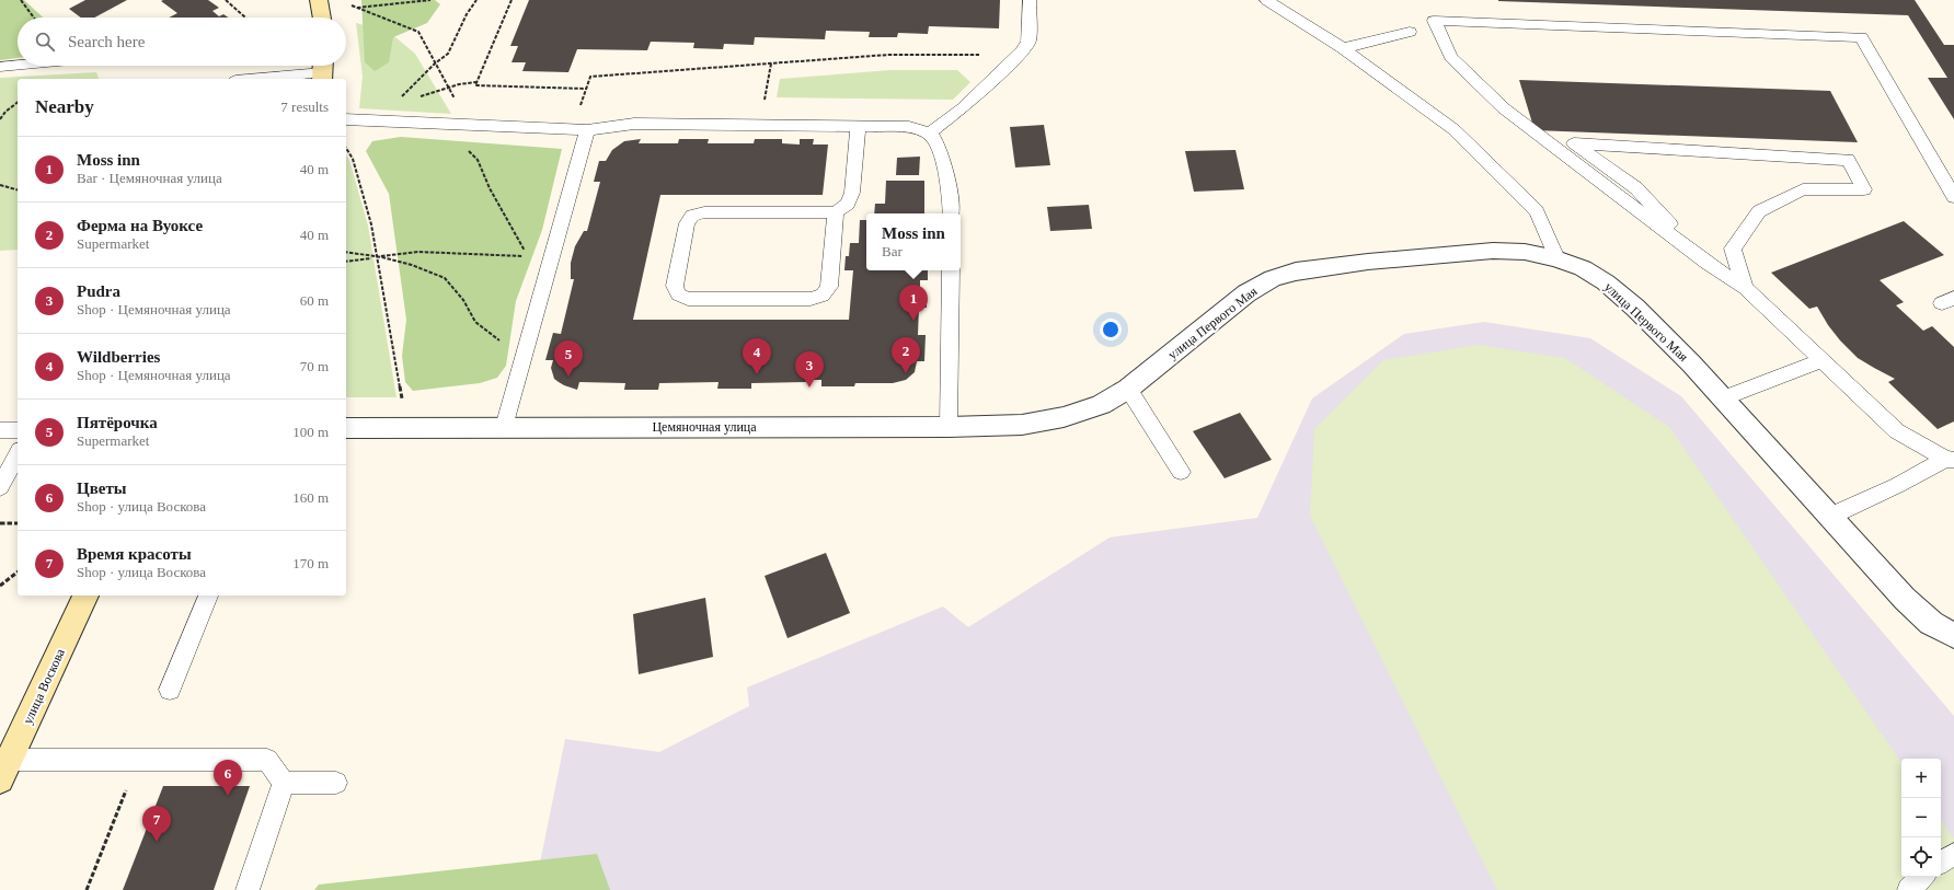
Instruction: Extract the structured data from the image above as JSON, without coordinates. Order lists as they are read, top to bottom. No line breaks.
{"streets":{"main road":["улица Воскова"],"street":["улица Первого Мая","Цемяночная улица"]},"crossings":[["улица Первого Мая","Цемяночная улица"]],"page":{"search":"Search here","heading":["Nearby","7 results"],"list":[{"mark":"1","name":"Moss inn","note":"Bar · Цемяночная улица","value":"40 m"},{"mark":"2","name":"Ферма на Вуоксе","note":"Supermarket","value":"40 m"},{"mark":"3","name":"Pudra","note":"Shop · Цемяночная улица","value":"60 m"},{"mark":"4","name":"Wildberries","note":"Shop · Цемяночная улица","value":"70 m"},{"mark":"5","name":"Пятёрочка","note":"Supermarket","value":"100 m"},{"mark":"6","name":"Цветы","note":"Shop · улица Воскова","value":"160 m"},{"mark":"7","name":"Время красоты","note":"Shop · улица Воскова","value":"170 m"}],"popup":["Moss inn","Bar"],"pins":["1","2","4","5","3","6","7"],"map_buttons":["+","−"]}}
